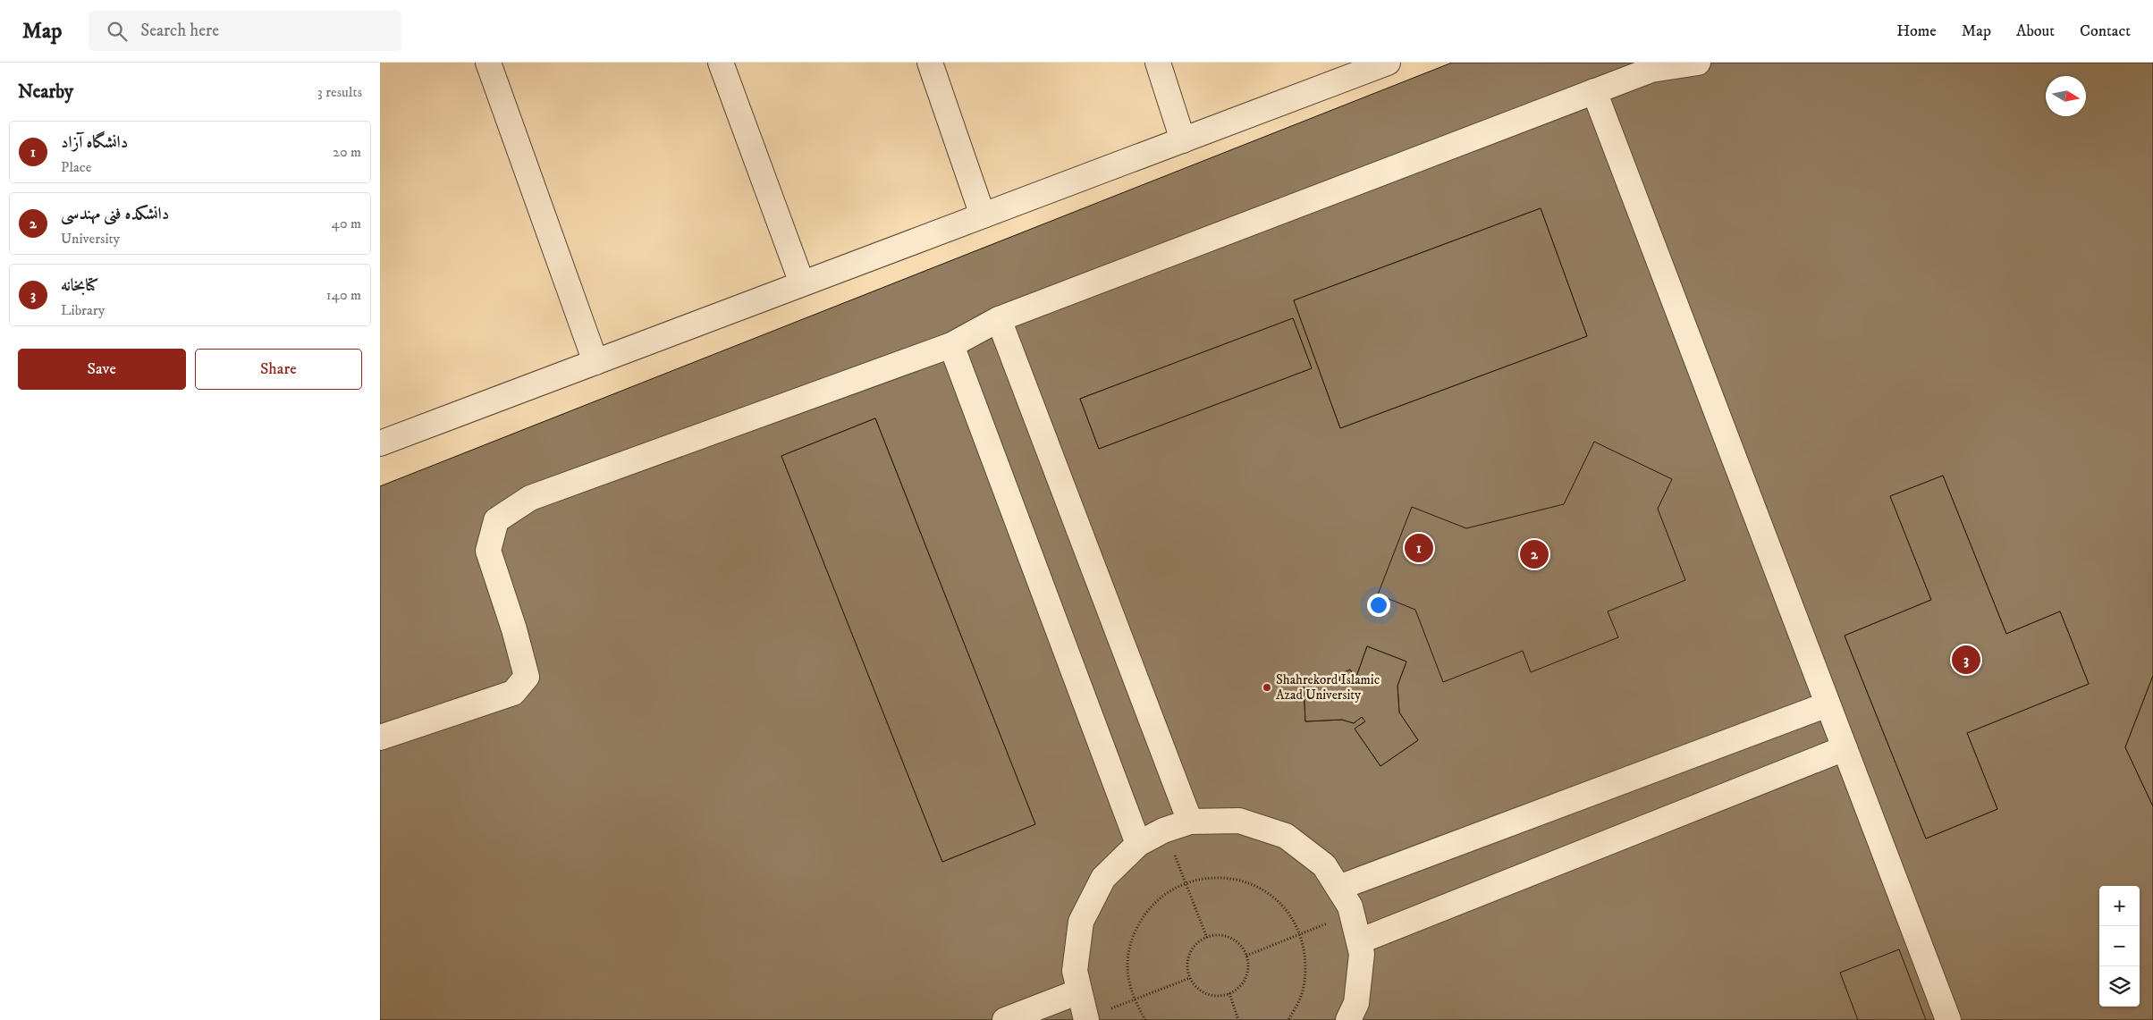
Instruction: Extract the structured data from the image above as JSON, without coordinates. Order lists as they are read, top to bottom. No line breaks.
{"places":["Shahrekord Islamic Azad University"],"north":"right","page":{"header":"Map","search":"Search here","nav":["Home","Map","About","Contact"],"heading":["Nearby","3 results"],"list":[{"mark":"1","name":"دانشگاه آزاد","note":"Place","value":"20 m"},{"mark":"2","name":"دانشکده فنی مهندسی","note":"University","value":"40 m"},{"mark":"3","name":"کتابخانه","note":"Library","value":"140 m"}],"buttons":["Save","Share"],"pins":["1","2","3"],"map_buttons":["+","−"]}}
